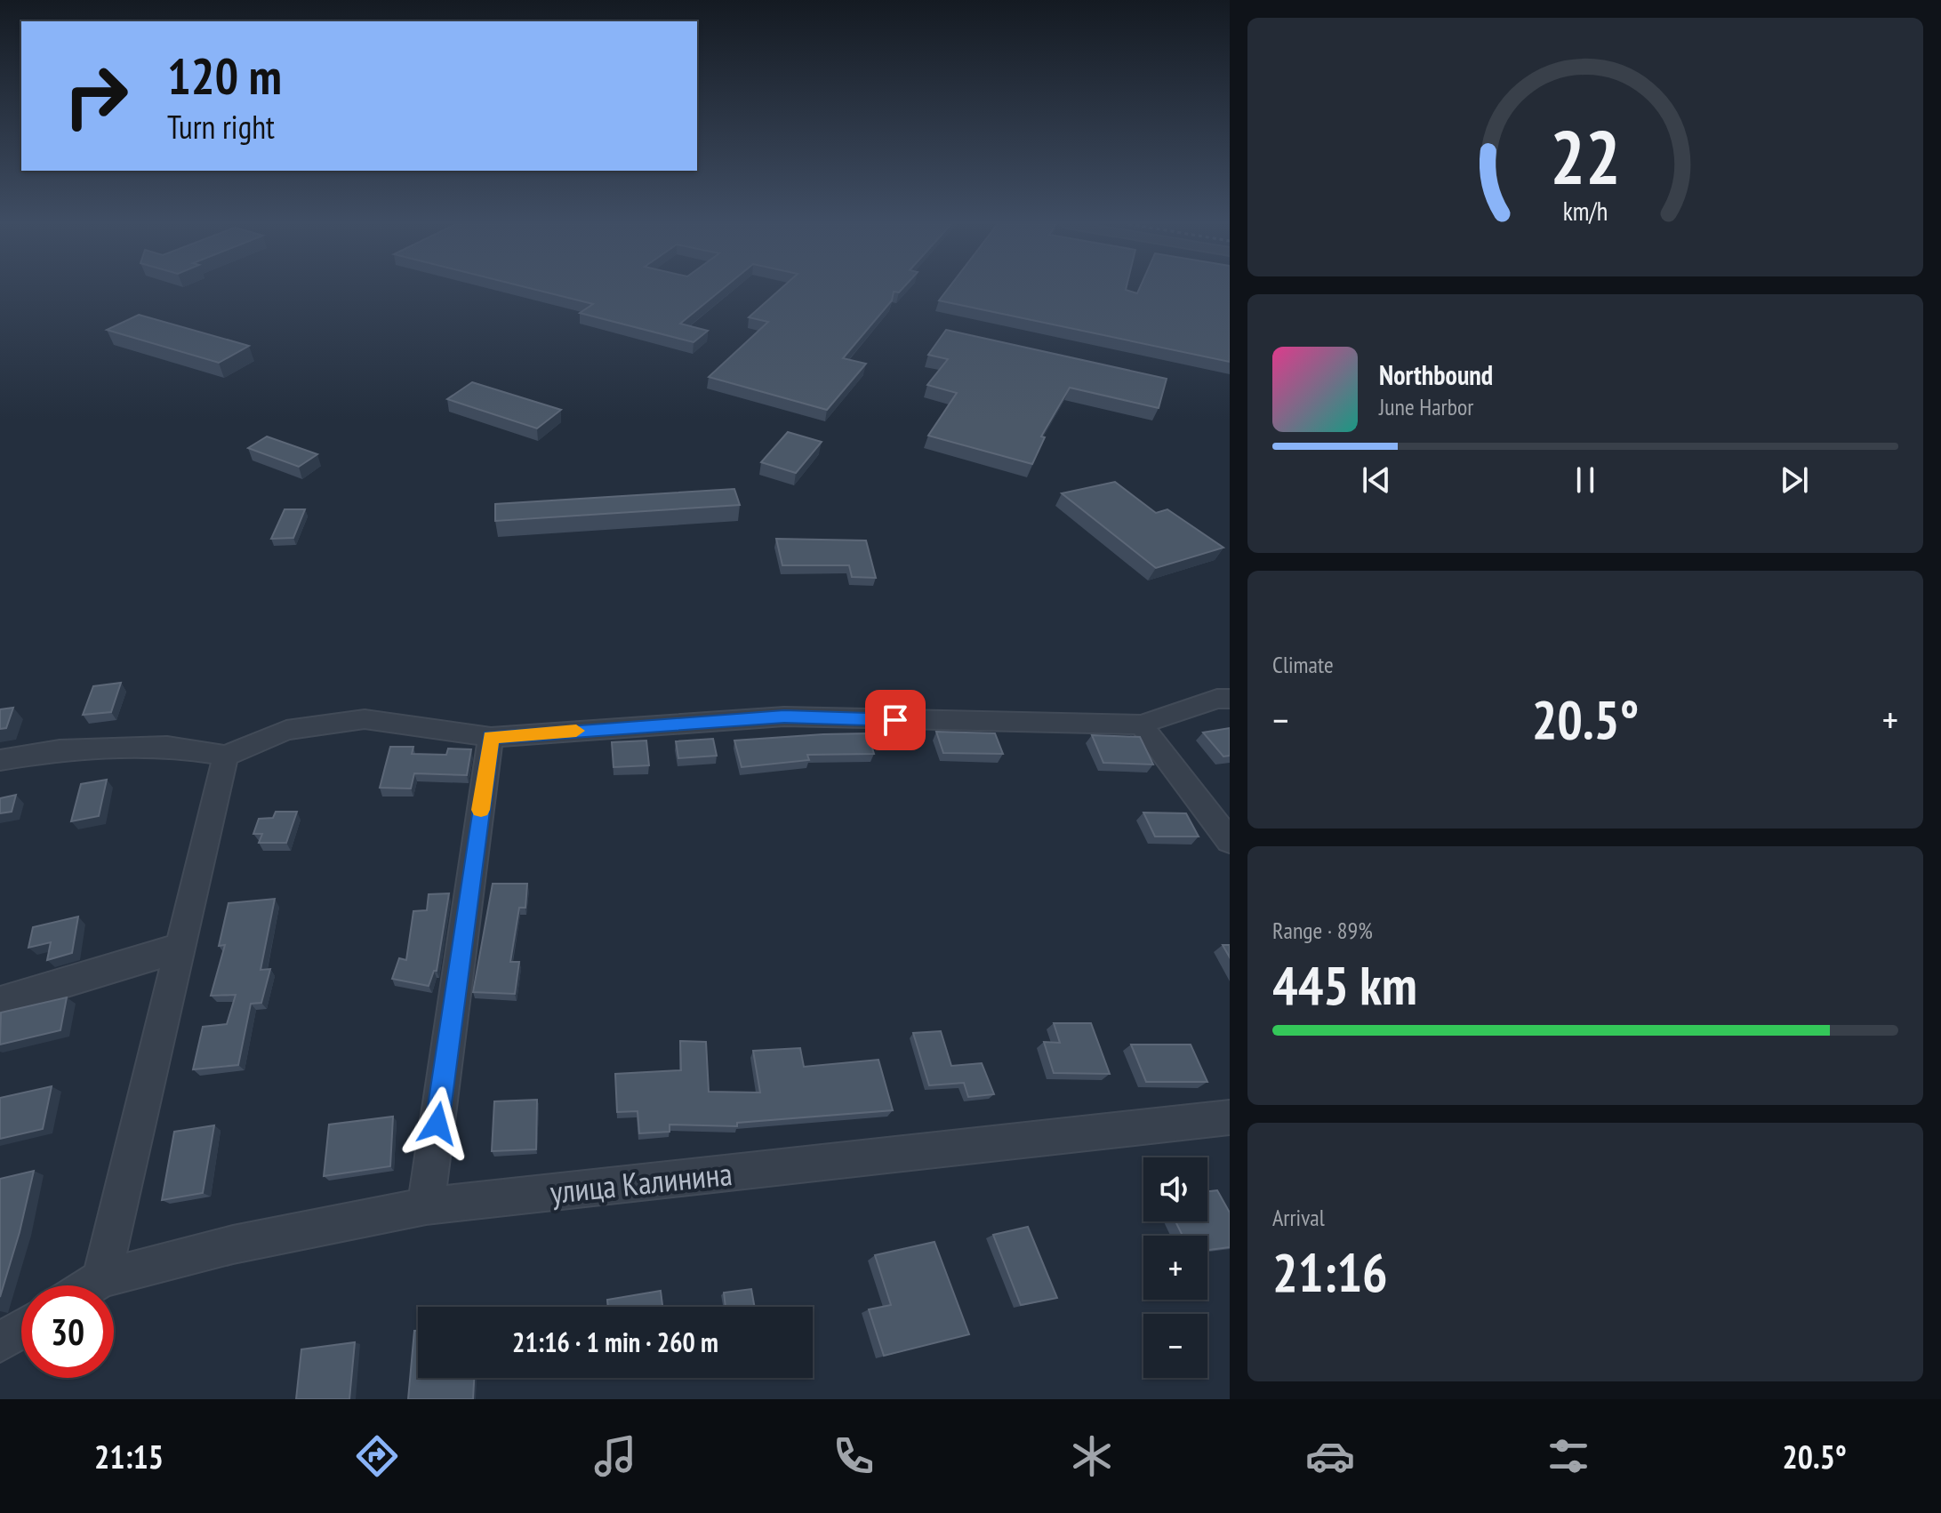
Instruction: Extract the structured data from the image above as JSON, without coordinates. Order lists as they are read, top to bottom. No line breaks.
{"streets":{"street":["улица Калинина"]},"page":{"turn":["120 m","Turn right"],"song":["Northbound","June Harbor"],"tile":["Climate",["Range · 89%","445 km"],["Arrival","21:16"]],"heat":["−","20.5°","+"],"map_buttons":["+","−"],"limit":"30","trip":"21:16 · 1 min · 260 m","tabs":["21:15","20.5°"],"gauge":["22","km/h"]}}
